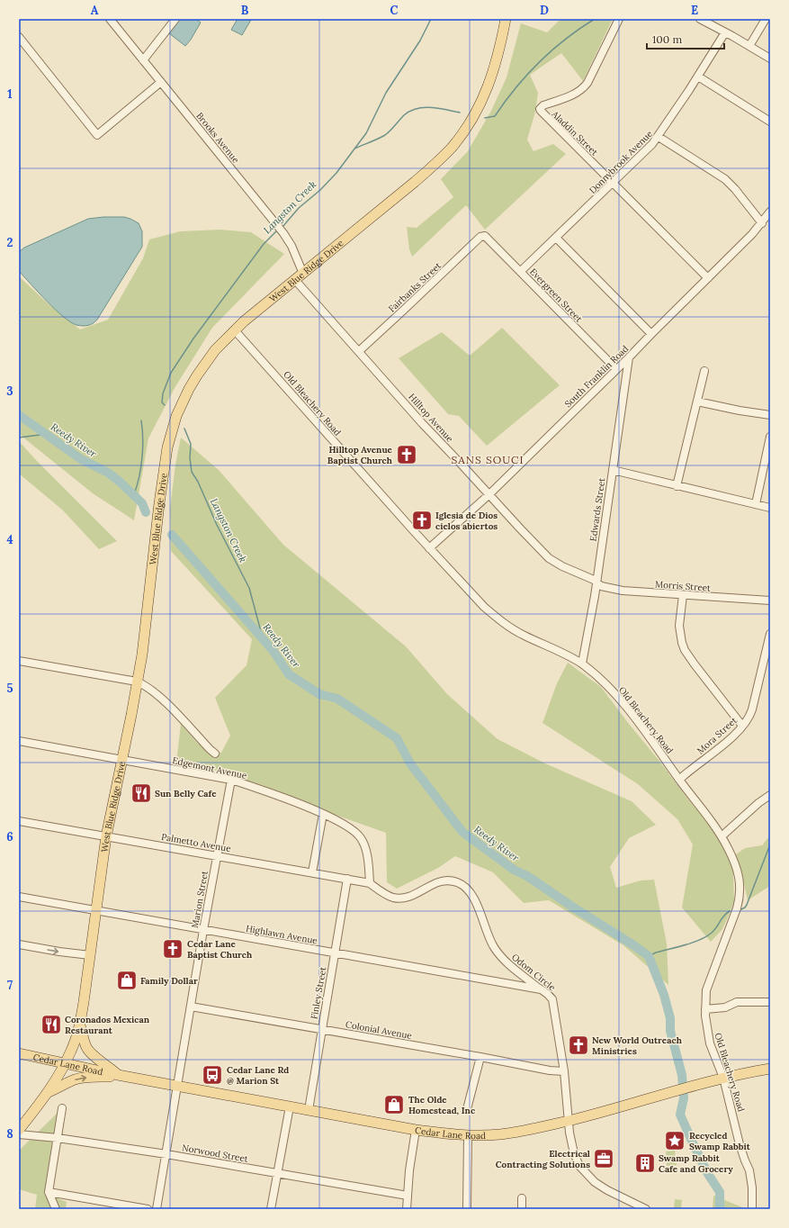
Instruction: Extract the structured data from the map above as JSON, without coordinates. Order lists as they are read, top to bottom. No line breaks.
{"streets":{"main road":["West Blue Ridge Drive","Cedar Lane Road"],"street":["Aladdin Street","Brooks Avenue","Donnybrook Avenue","Fairbanks Street","Evergreen Street","South Franklin Road","Old Bleachery Road","Hilltop Avenue","Edwards Street","Morris Street","Mora Street","Edgemont Avenue","Palmetto Avenue","Marion Street","Highlawn Avenue","Odom Circle","Finley Street","Colonial Avenue","Norwood Street"]},"crossings":[["Aladdin Street","Donnybrook Avenue"],["Brooks Avenue","West Blue Ridge Drive"],["Brooks Avenue","Hilltop Avenue"],["Donnybrook Avenue","Evergreen Street"],["West Blue Ridge Drive","Old Bleachery Road"],["West Blue Ridge Drive","Hilltop Avenue"],["West Blue Ridge Drive","Edgemont Avenue"],["West Blue Ridge Drive","Palmetto Avenue"],["West Blue Ridge Drive","Highlawn Avenue"],["West Blue Ridge Drive","Cedar Lane Road"],["Fairbanks Street","Evergreen Street"],["Fairbanks Street","Hilltop Avenue"],["Evergreen Street","South Franklin Road"],["South Franklin Road","Old Bleachery Road"],["South Franklin Road","Hilltop Avenue"],["South Franklin Road","Edwards Street"],["Old Bleachery Road","Edwards Street"],["Old Bleachery Road","Mora Street"],["Old Bleachery Road","Cedar Lane Road"],["Hilltop Avenue","Edwards Street"],["Hilltop Avenue","Morris Street"],["Edwards Street","Morris Street"],["Edgemont Avenue","Palmetto Avenue"],["Edgemont Avenue","Marion Street"],["Edgemont Avenue","Odom Circle"],["Palmetto Avenue","Marion Street"],["Palmetto Avenue","Odom Circle"],["Palmetto Avenue","Finley Street"],["Marion Street","Highlawn Avenue"],["Marion Street","Colonial Avenue"],["Marion Street","Cedar Lane Road"],["Marion Street","Norwood Street"],["Highlawn Avenue","Odom Circle"],["Highlawn Avenue","Finley Street"],["Odom Circle","Colonial Avenue"],["Odom Circle","Cedar Lane Road"],["Finley Street","Colonial Avenue"],["Finley Street","Cedar Lane Road"]],"districts":["SANS SOUCI"],"water":["Langston Creek","Reedy River"],"places":{"church":["Hilltop Avenue Baptist Church","Iglesia de Dios cielos abiertos","Cedar Lane Baptist Church","New World Outreach Ministries"],"restaurant":["Sun Belly Cafe","Coronados Mexican Restaurant"],"shop":["Family Dollar","The Olde Homestead, Inc"],"bus stop":["Cedar Lane Rd @ Marion St"],"place":["Recycled Swamp Rabbit"],"office":["Electrical Contracting Solutions"],"building":["Swamp Rabbit Cafe and Grocery"]},"scale_bar":"100 m","grid":{"columns":["A","B","C","D","E"],"rows":["1","2","3","4","5","6","7","8"]}}
